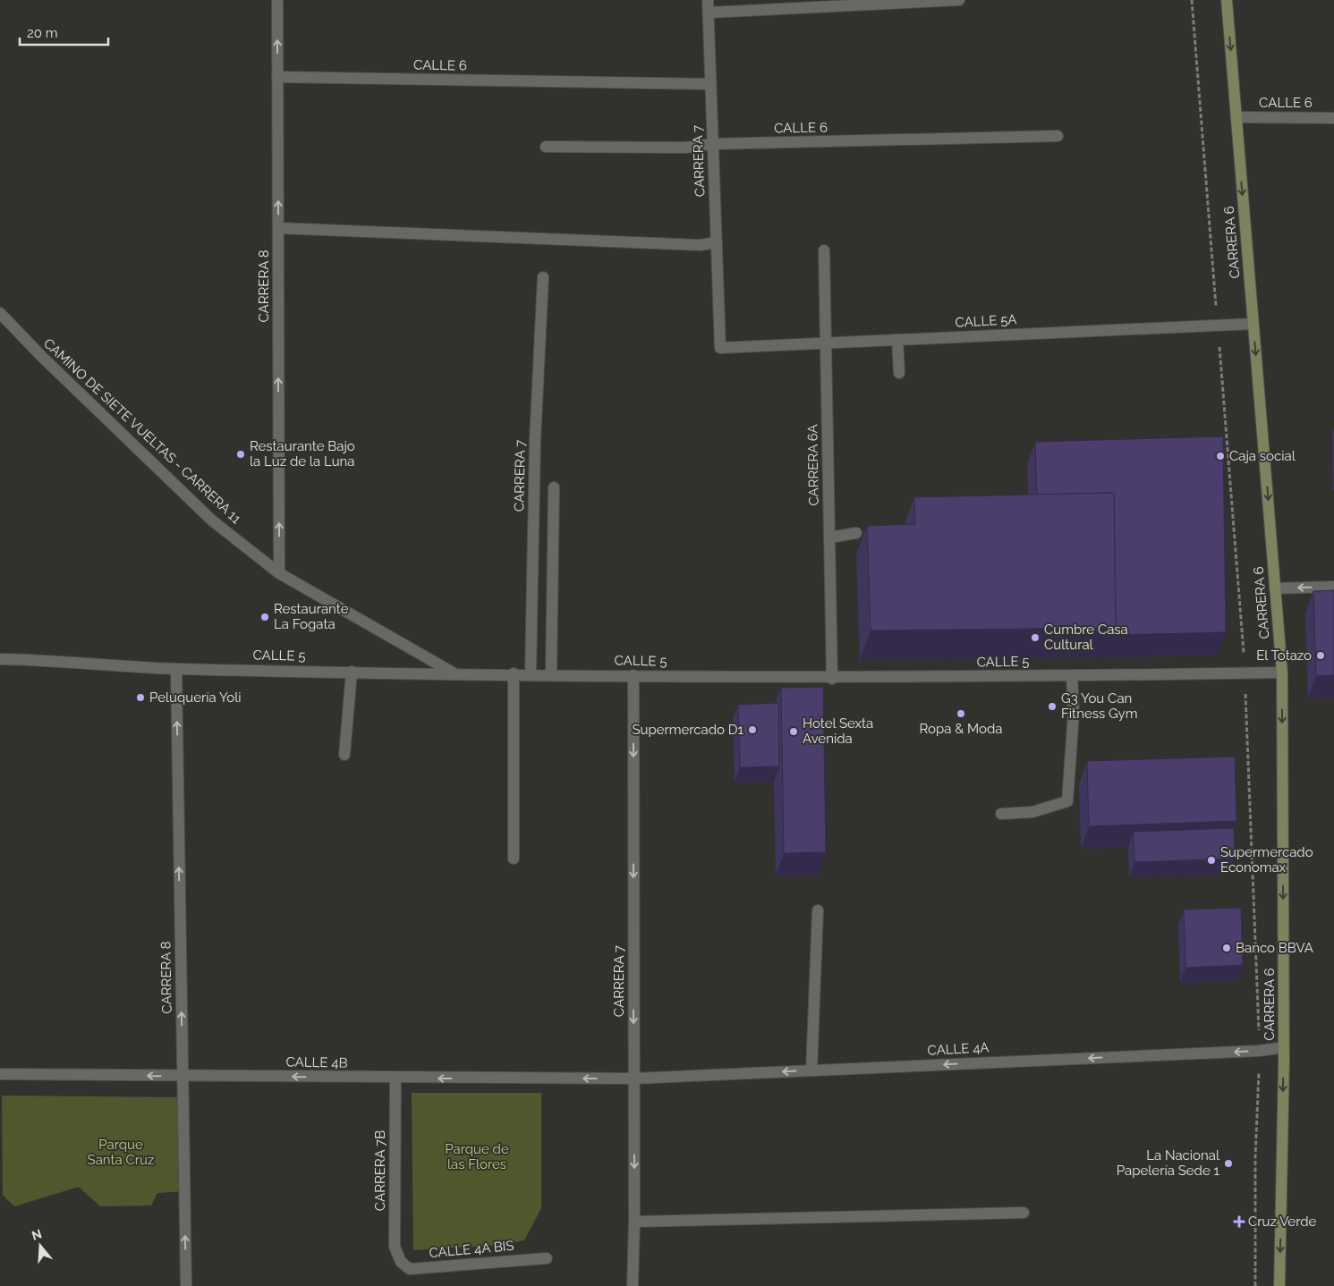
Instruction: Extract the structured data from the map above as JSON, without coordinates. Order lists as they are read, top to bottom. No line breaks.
{"streets":{"main road":["CARRERA 6"],"street":["CALLE 6","CARRERA 7","CARRERA 8","CALLE 5A","CAMINO DE SIETE VUELTAS - CARRERA 11","CARRERA 6A","CALLE 5","CALLE 4A","CALLE 4B","CARRERA 7B","CALLE 4A BIS"]},"crossings":[["CALLE 6","CARRERA 7"],["CALLE 6","CARRERA 6"],["CALLE 6","CARRERA 8"],["CARRERA 7","CALLE 5A"],["CARRERA 7","CALLE 5"],["CARRERA 7","CALLE 4A"],["CARRERA 7","CALLE 4B"],["CARRERA 6","CALLE 5A"],["CARRERA 6","CALLE 5"],["CARRERA 6","CALLE 4A"],["CARRERA 8","CAMINO DE SIETE VUELTAS - CARRERA 11"],["CARRERA 8","CALLE 5"],["CARRERA 8","CALLE 4B"],["CALLE 5A","CARRERA 6A"],["CAMINO DE SIETE VUELTAS - CARRERA 11","CALLE 5"],["CARRERA 6A","CALLE 5"],["CALLE 4A","CALLE 4B"],["CALLE 4B","CARRERA 7B"],["CARRERA 7B","CALLE 4A BIS"]],"one_way":["CARRERA 7","CARRERA 6","CARRERA 8","CALLE 4A","CALLE 4B"],"parks":["Parque Santa Cruz","Parque de las Flores"],"places":{"other":["Restaurante Bajo la Luz de la Luna","Caja social","Restaurante La Fogata","Cumbre Casa Cultural","El Totazo","Peluquería Yoli","G3 You Can Fitness Gym","Ropa & Moda","Supermercado D1","Hotel Sexta Avenida","Supermercado Economax","Banco BBVA","La Nacional Papelería Sede 1"],"health":["Cruz Verde"]},"scale_bar":"20 m","north":"top"}
